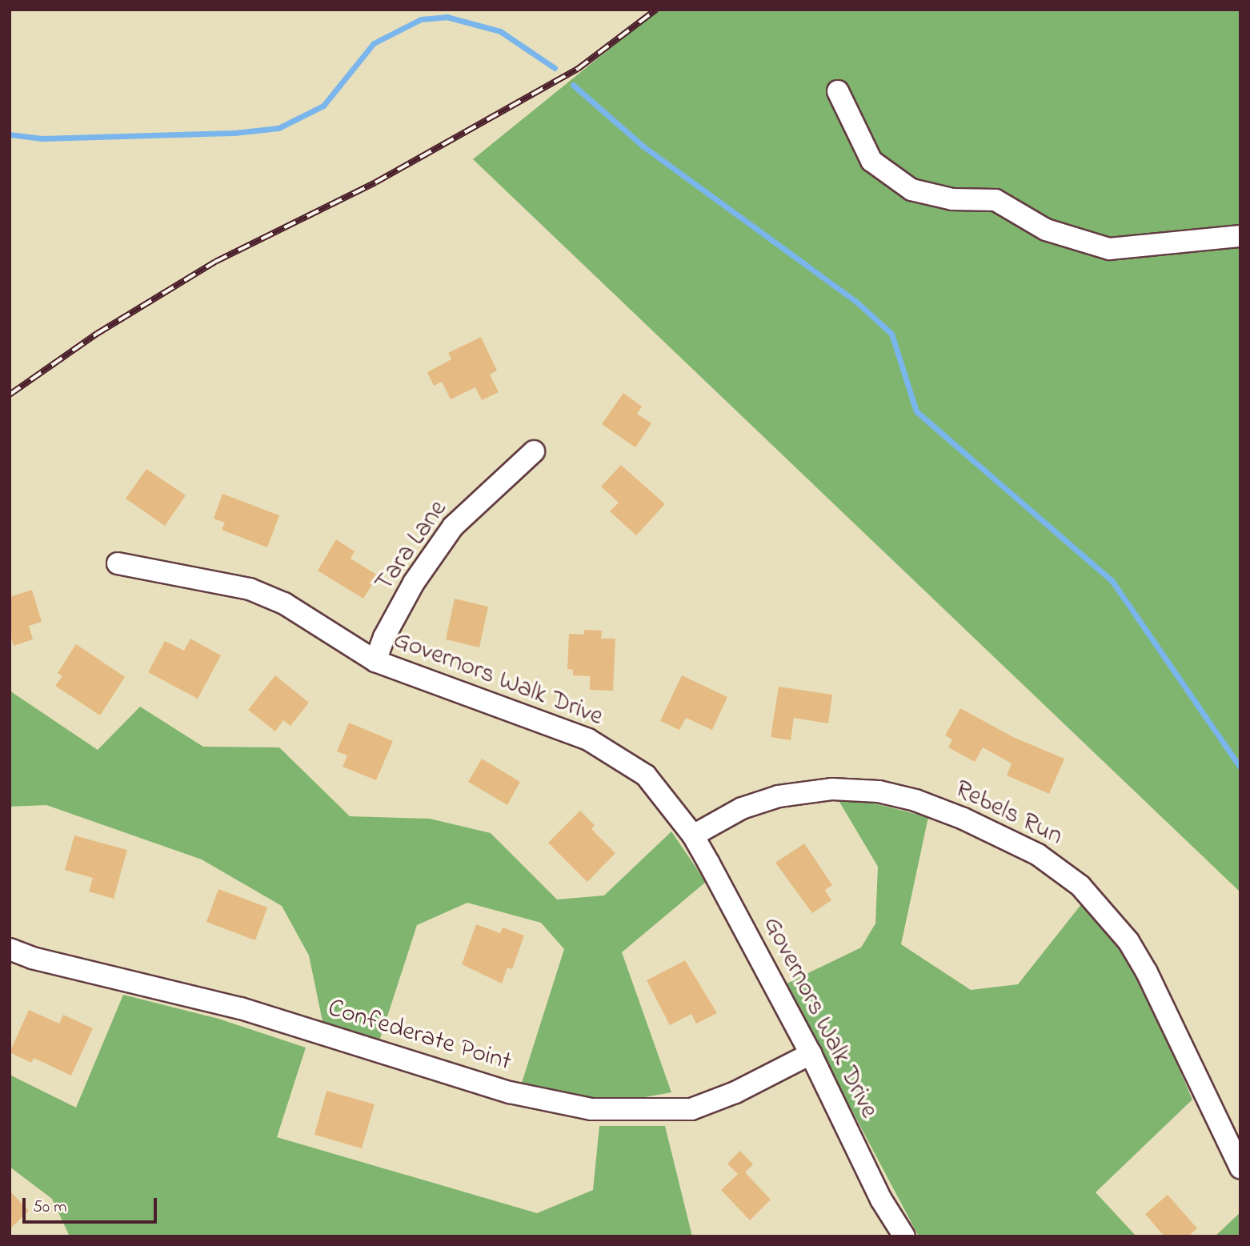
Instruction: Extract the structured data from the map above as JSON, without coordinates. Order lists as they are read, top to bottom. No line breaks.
{"streets":{"street":["Tara Lane","Governors Walk Drive","Rebels Run","Confederate Point"]},"crossings":[["Tara Lane","Governors Walk Drive"],["Governors Walk Drive","Rebels Run"],["Governors Walk Drive","Confederate Point"]],"scale_bar":"50 m"}
